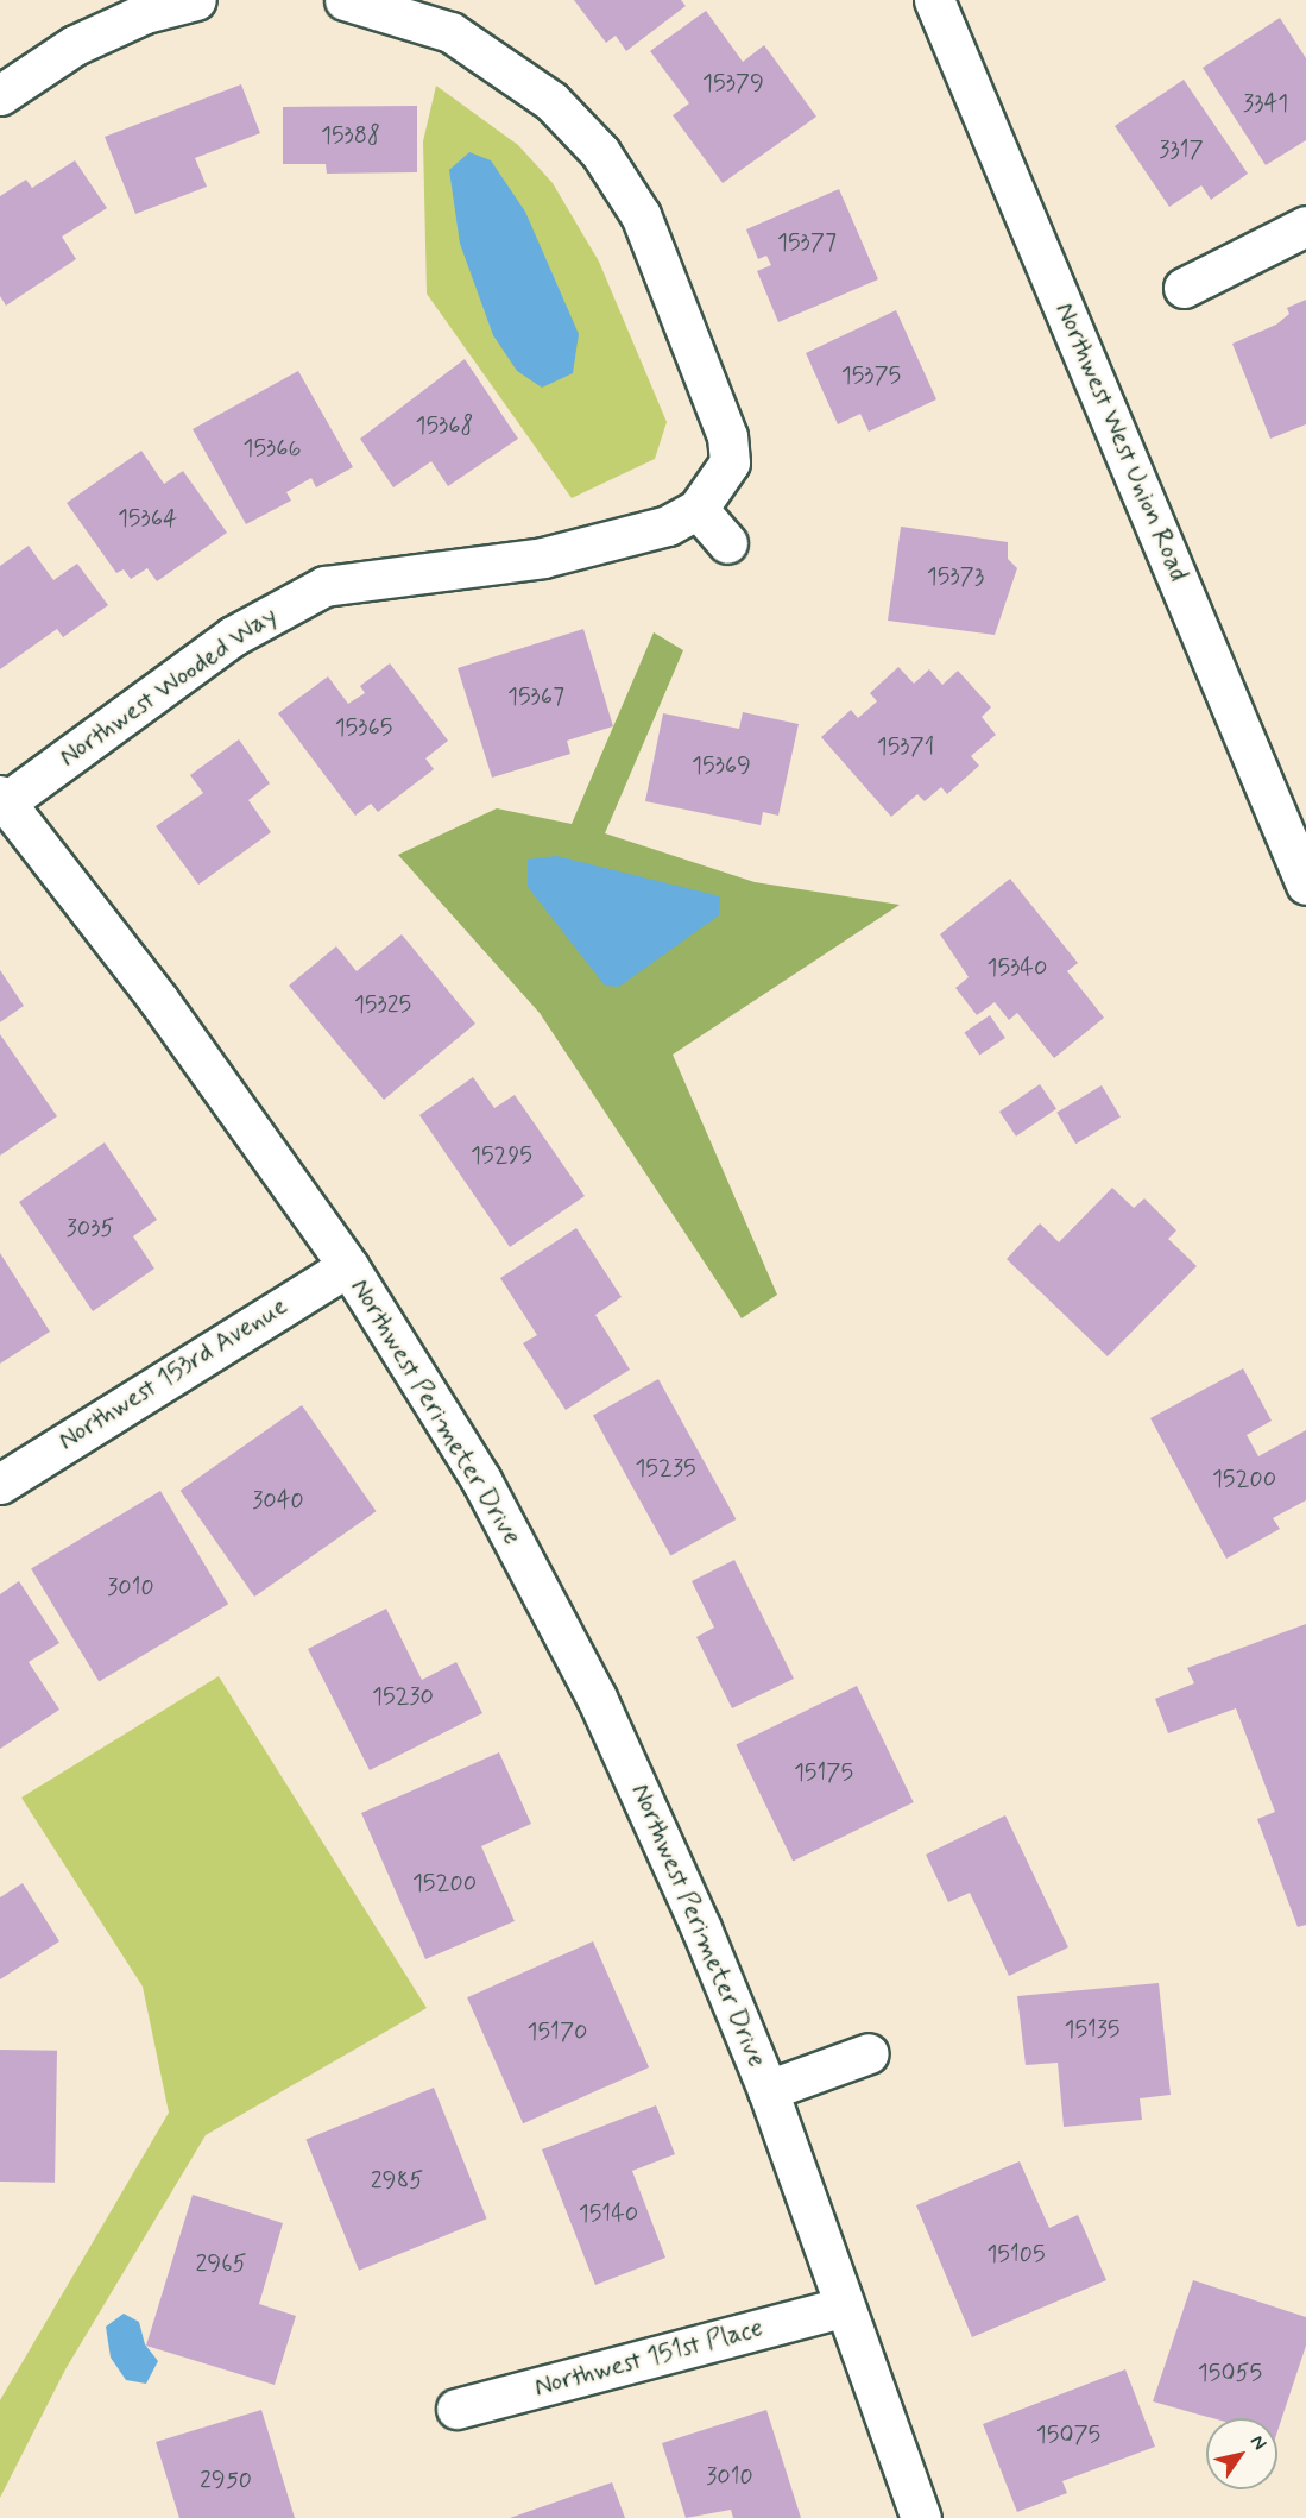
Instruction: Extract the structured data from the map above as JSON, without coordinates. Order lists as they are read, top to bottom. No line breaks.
{"streets":{"street":["Northwest West Union Road","Northwest Wooded Way","Northwest 153rd Avenue","Northwest Perimeter Drive","Northwest 151st Place"]},"crossings":[["Northwest Wooded Way","Northwest Perimeter Drive"],["Northwest 153rd Avenue","Northwest Perimeter Drive"],["Northwest Perimeter Drive","Northwest 151st Place"]],"house_numbers":["15379","3341","15388","3317","15377","15375","15368","15366","15364","15373","15367","15365","15371","15369","15340","15325","15295","3035","15235","15200","3040","3010","15230","15175","15200","15135","15170","2985","15140","15105","2965","15055","15075","3010","2950"],"north":"top right"}
